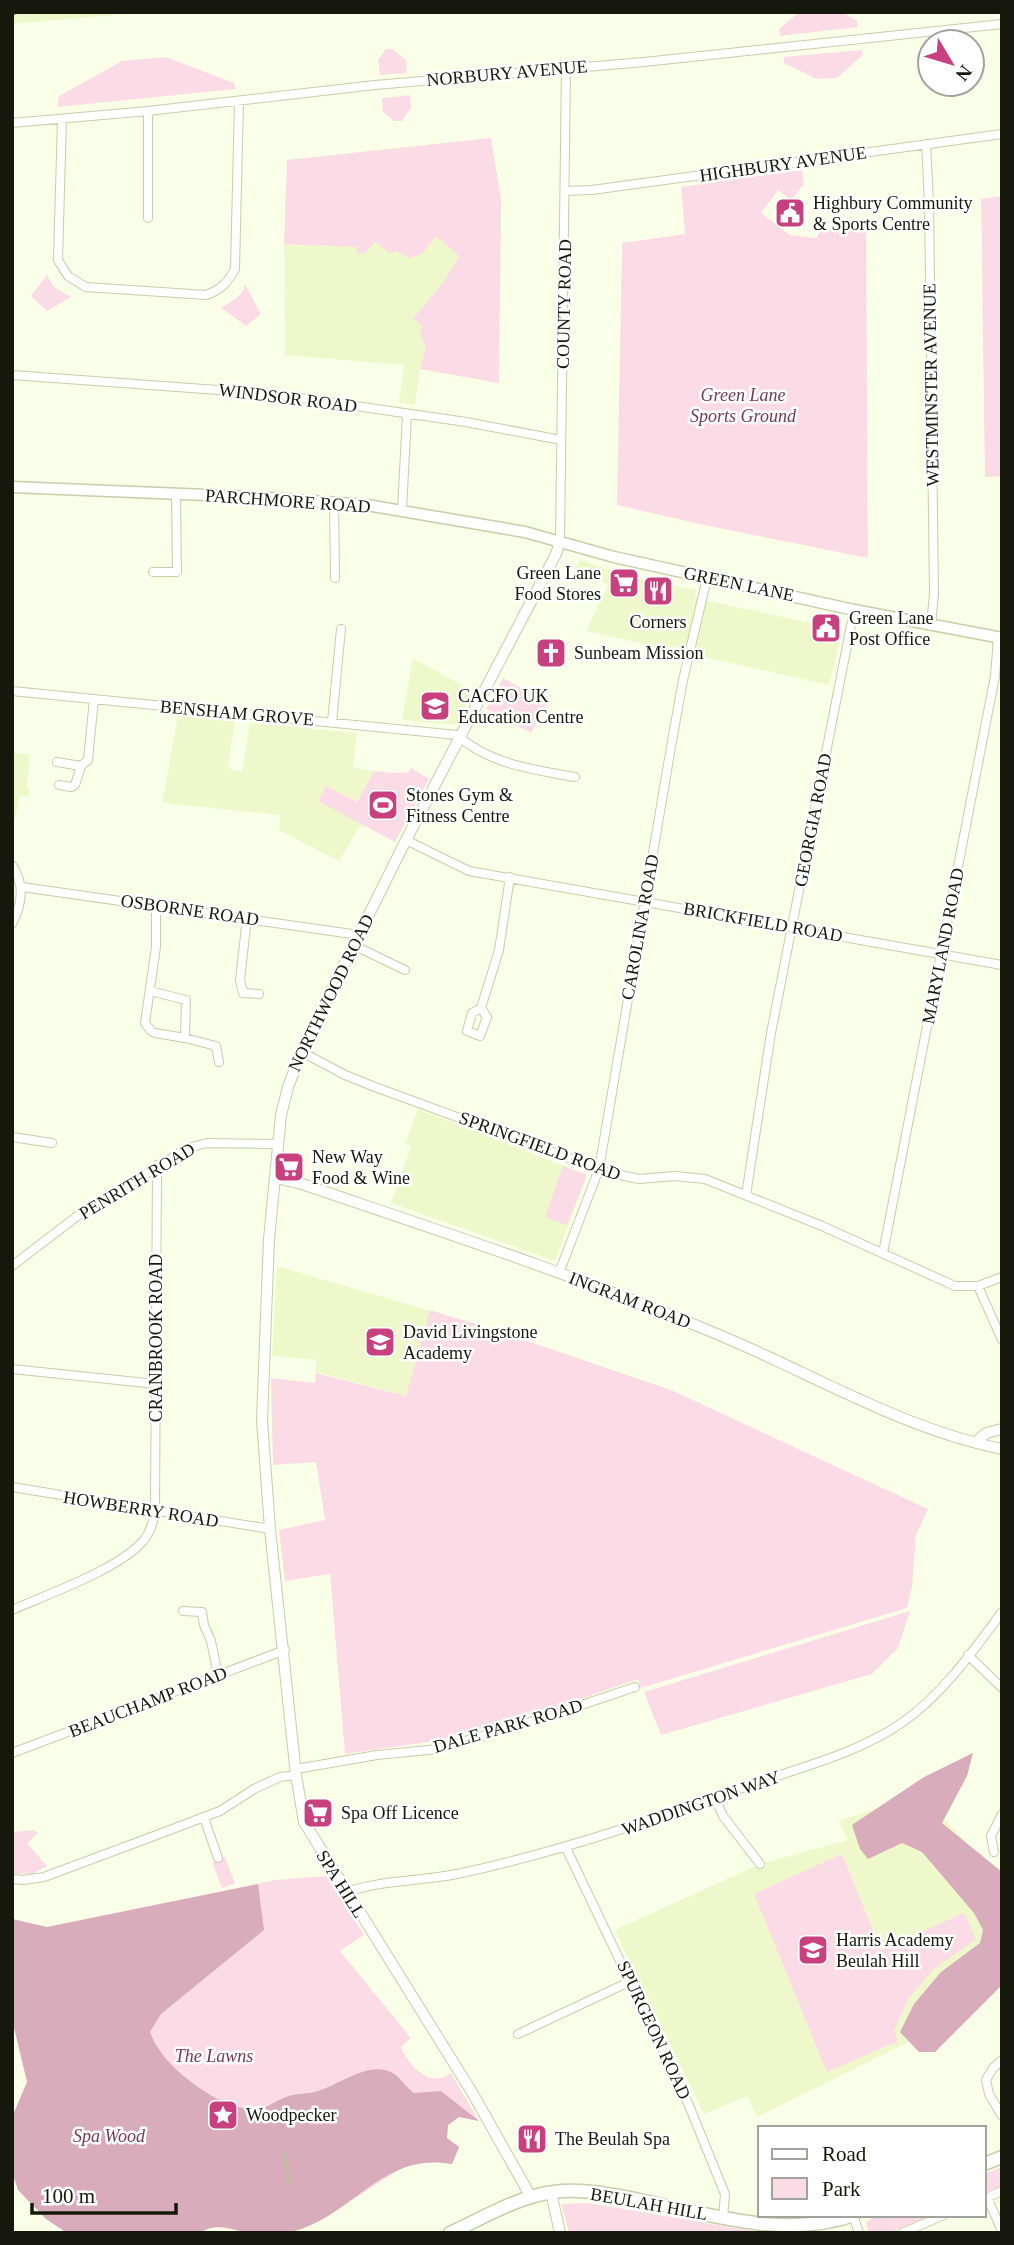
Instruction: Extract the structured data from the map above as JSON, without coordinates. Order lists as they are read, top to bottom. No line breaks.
{"streets":{"main road":["PARCHMORE ROAD","GREEN LANE","BEULAH HILL"],"street":["NORBURY AVENUE","HIGHBURY AVENUE","COUNTY ROAD","WESTMINSTER AVENUE","WINDSOR ROAD","BENSHAM GROVE","GEORGIA ROAD","OSBORNE ROAD","BRICKFIELD ROAD","CAROLINA ROAD","MARYLAND ROAD","NORTHWOOD ROAD","SPRINGFIELD ROAD","PENRITH ROAD","INGRAM ROAD","CRANBROOK ROAD","HOWBERRY ROAD","BEAUCHAMP ROAD","DALE PARK ROAD","WADDINGTON WAY","SPA HILL","SPURGEON ROAD"]},"crossings":[["NORBURY AVENUE","COUNTY ROAD"],["HIGHBURY AVENUE","COUNTY ROAD"],["HIGHBURY AVENUE","WESTMINSTER AVENUE"],["COUNTY ROAD","WINDSOR ROAD"],["COUNTY ROAD","PARCHMORE ROAD"],["COUNTY ROAD","GREEN LANE"],["COUNTY ROAD","NORTHWOOD ROAD"],["WESTMINSTER AVENUE","GREEN LANE"],["PARCHMORE ROAD","GREEN LANE"],["PARCHMORE ROAD","NORTHWOOD ROAD"],["GREEN LANE","GEORGIA ROAD"],["GREEN LANE","CAROLINA ROAD"],["GREEN LANE","MARYLAND ROAD"],["GREEN LANE","NORTHWOOD ROAD"],["BENSHAM GROVE","NORTHWOOD ROAD"],["GEORGIA ROAD","BRICKFIELD ROAD"],["GEORGIA ROAD","SPRINGFIELD ROAD"],["OSBORNE ROAD","NORTHWOOD ROAD"],["BRICKFIELD ROAD","CAROLINA ROAD"],["BRICKFIELD ROAD","MARYLAND ROAD"],["BRICKFIELD ROAD","NORTHWOOD ROAD"],["CAROLINA ROAD","SPRINGFIELD ROAD"],["CAROLINA ROAD","INGRAM ROAD"],["MARYLAND ROAD","SPRINGFIELD ROAD"],["NORTHWOOD ROAD","SPRINGFIELD ROAD"],["NORTHWOOD ROAD","PENRITH ROAD"],["NORTHWOOD ROAD","INGRAM ROAD"],["NORTHWOOD ROAD","HOWBERRY ROAD"],["NORTHWOOD ROAD","SPA HILL"],["PENRITH ROAD","CRANBROOK ROAD"],["CRANBROOK ROAD","HOWBERRY ROAD"],["HOWBERRY ROAD","SPA HILL"],["BEAUCHAMP ROAD","SPA HILL"],["DALE PARK ROAD","SPA HILL"],["WADDINGTON WAY","SPA HILL"],["WADDINGTON WAY","SPURGEON ROAD"],["SPA HILL","BEULAH HILL"],["SPURGEON ROAD","BEULAH HILL"]],"parks":["Green Lane Sports Ground","The Lawns","Spa Wood"],"places":{"public building":["Highbury Community & Sports Centre","Green Lane Post Office"],"supermarket":["Green Lane Food Stores","New Way Food & Wine","Spa Off Licence"],"restaurant":["Corners","The Beulah Spa"],"church":["Sunbeam Mission"],"school or university":["CACFO UK Education Centre","David Livingstone Academy","Harris Academy Beulah Hill"],"sports":["Stones Gym & Fitness Centre"],"place":["Woodpecker"]},"legend":["Road","Park"],"scale_bar":"100 m","north":"bottom right"}
